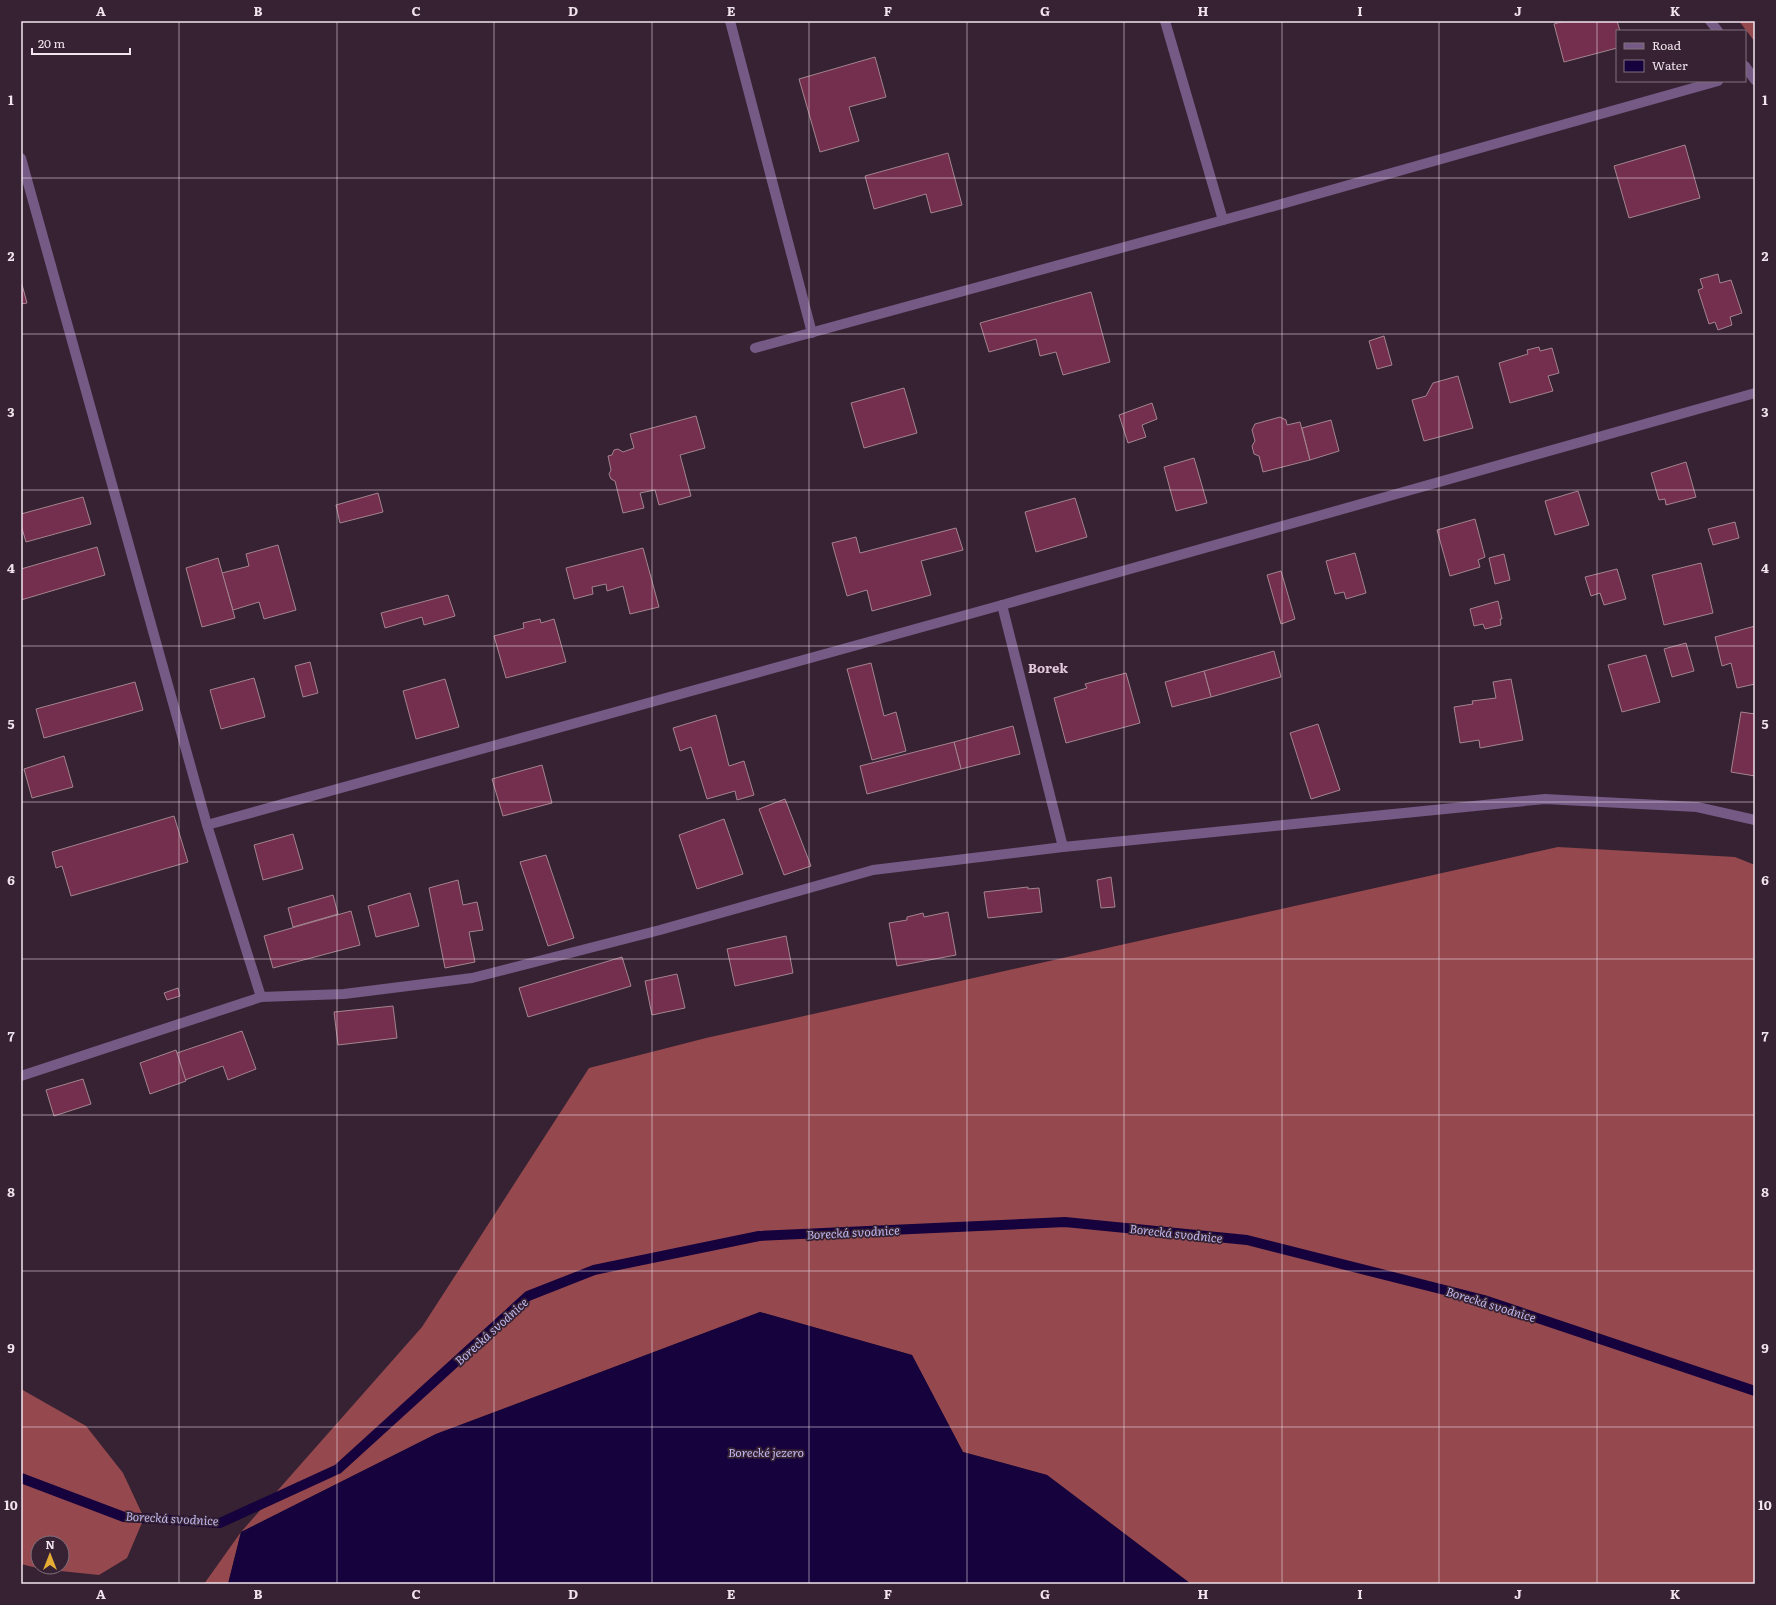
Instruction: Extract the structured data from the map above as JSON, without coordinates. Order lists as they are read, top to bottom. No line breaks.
{"districts":["Borek"],"water":["Borecká svodnice","Borecké jezero"],"legend":["Road","Water"],"scale_bar":"20 m","north":"top","grid":{"columns":["A","B","C","D","E","F","G","H","I","J","K"],"rows":["1","2","3","4","5","6","7","8","9","10"]}}
